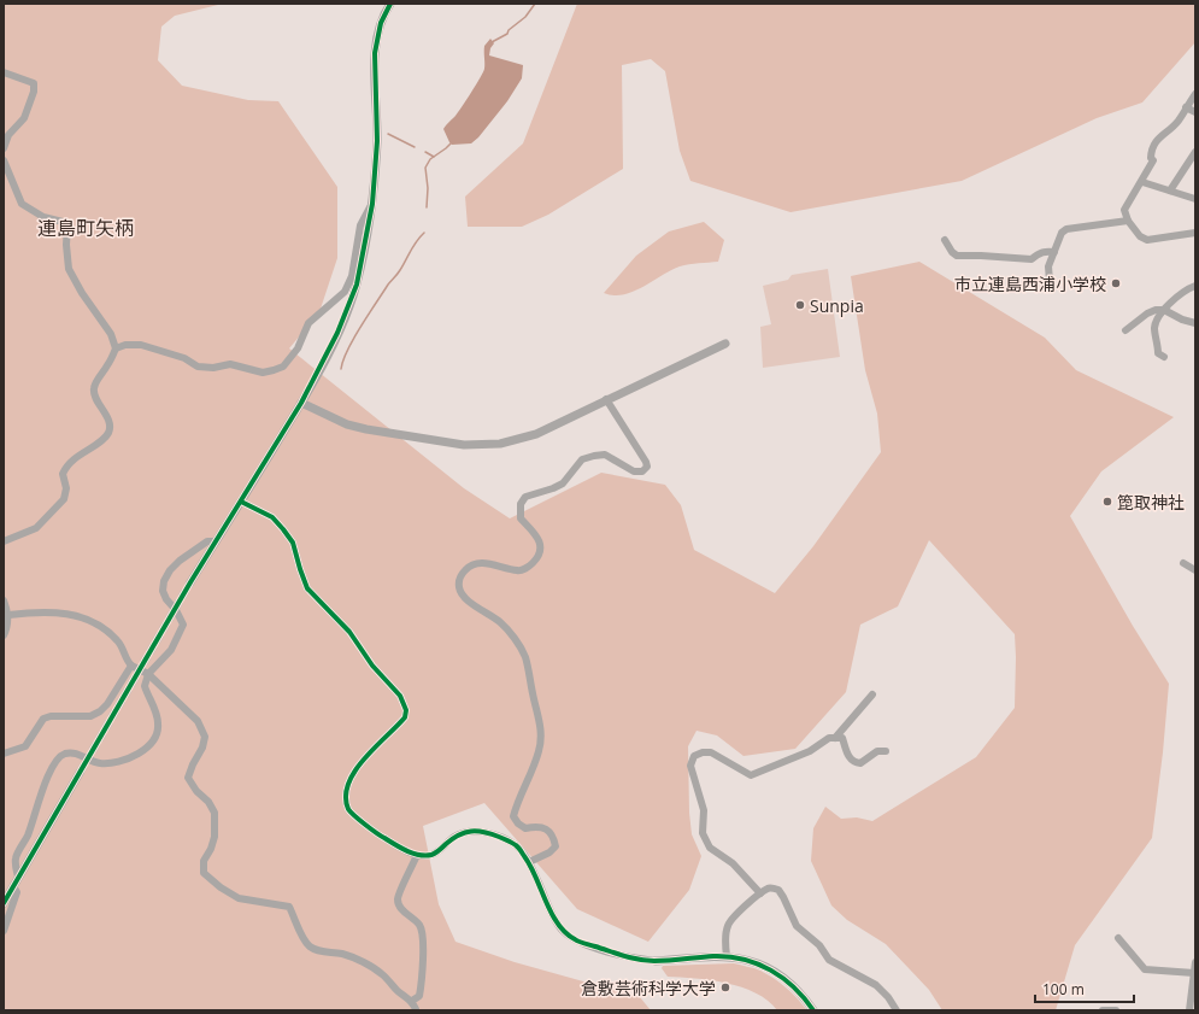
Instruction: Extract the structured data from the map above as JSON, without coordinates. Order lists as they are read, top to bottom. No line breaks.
{"districts":["連島町矢柄"],"places":["市立連島西浦小学校","Sunpia","箆取神社","倉敷芸術科学大学"],"scale_bar":"100 m"}
